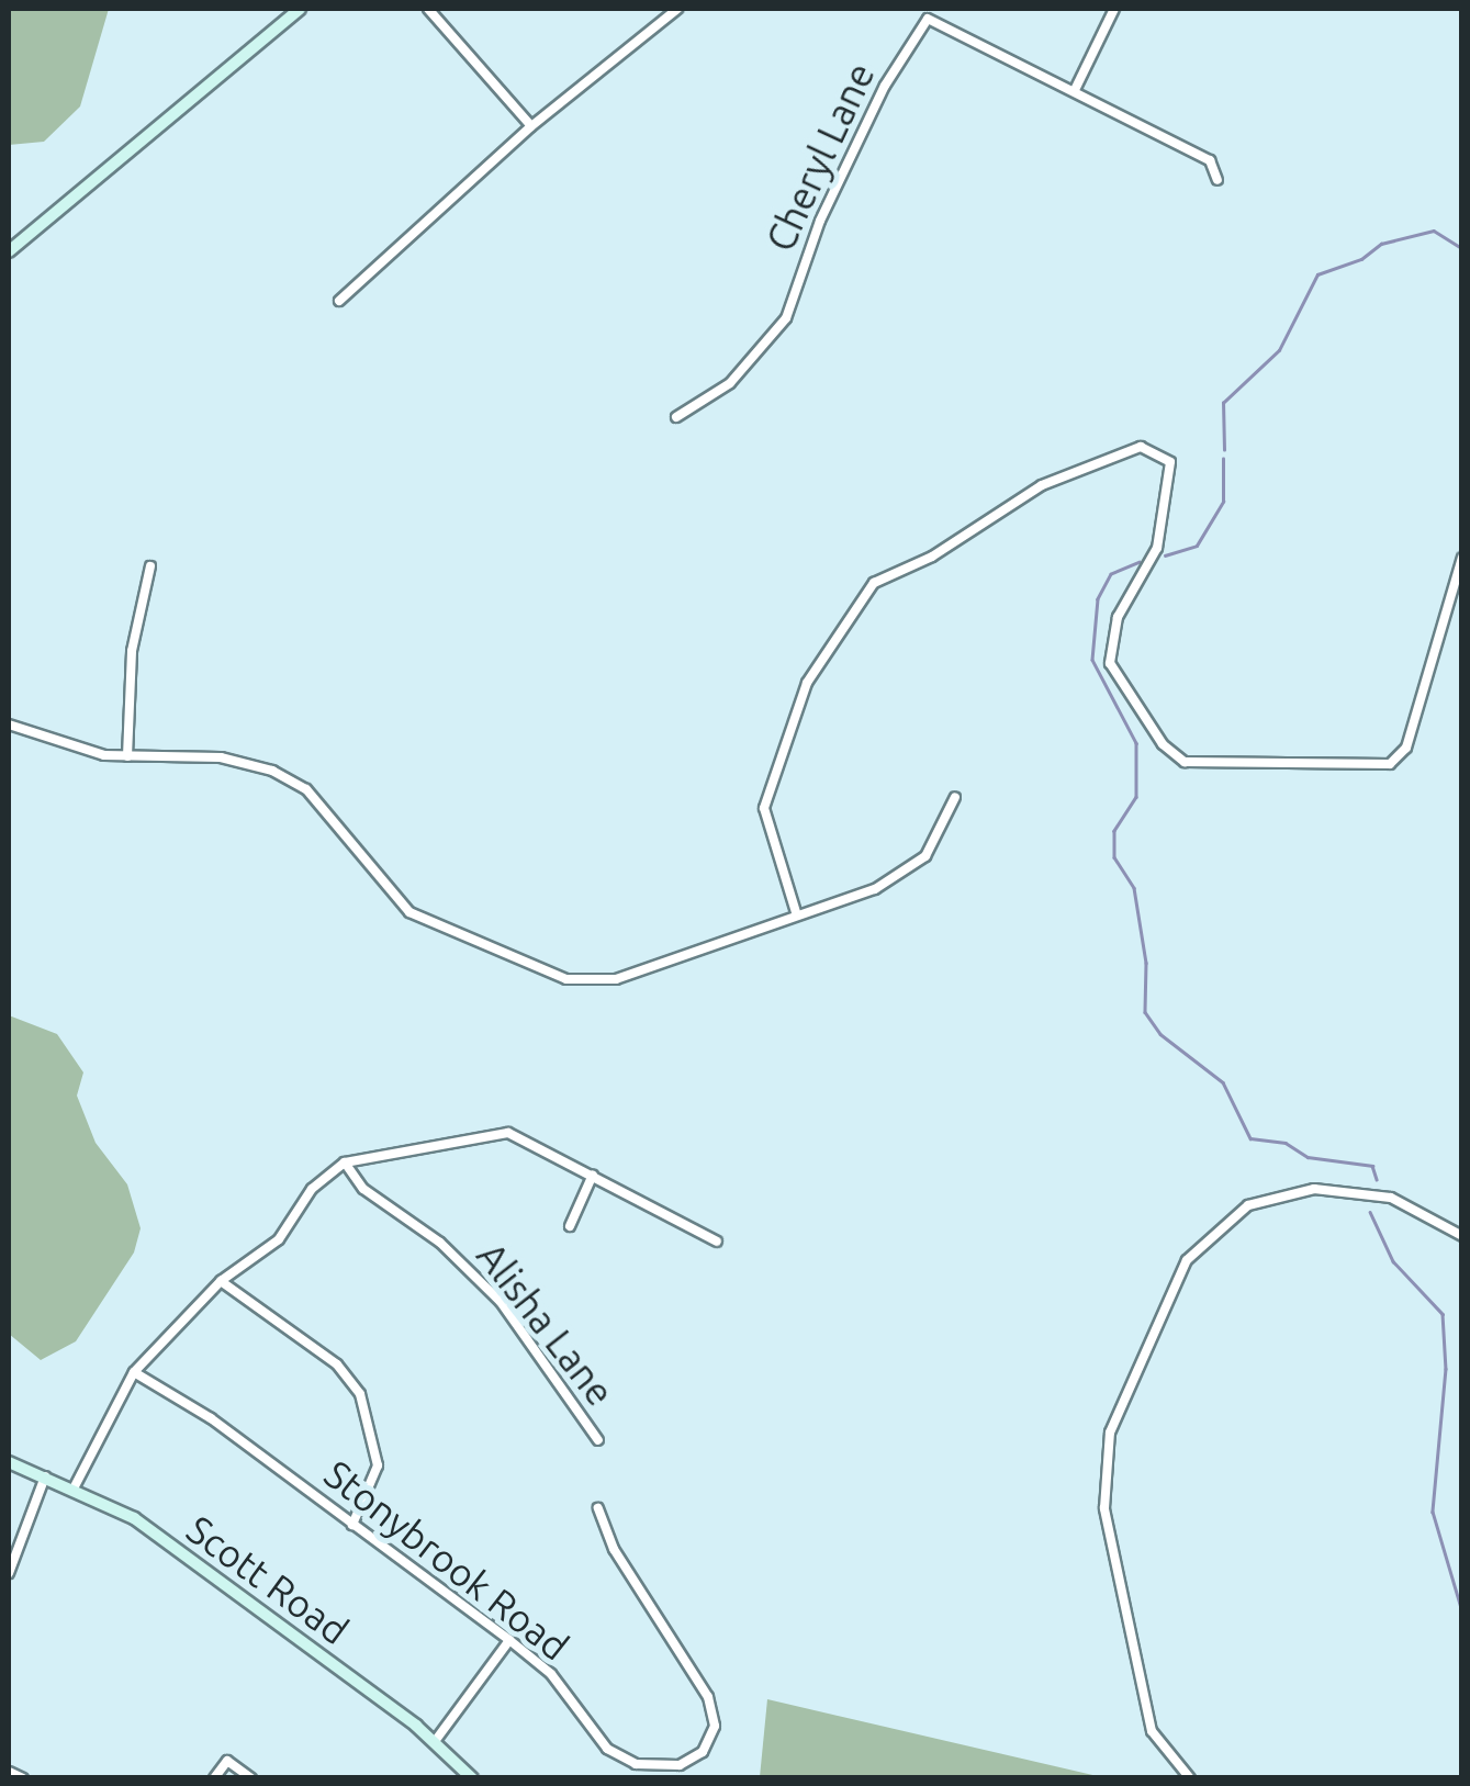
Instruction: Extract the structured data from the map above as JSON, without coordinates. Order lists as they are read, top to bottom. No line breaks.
{"streets":{"main road":["Scott Road"],"street":["Cheryl Lane","Alisha Lane","Stonybrook Road"]}}
